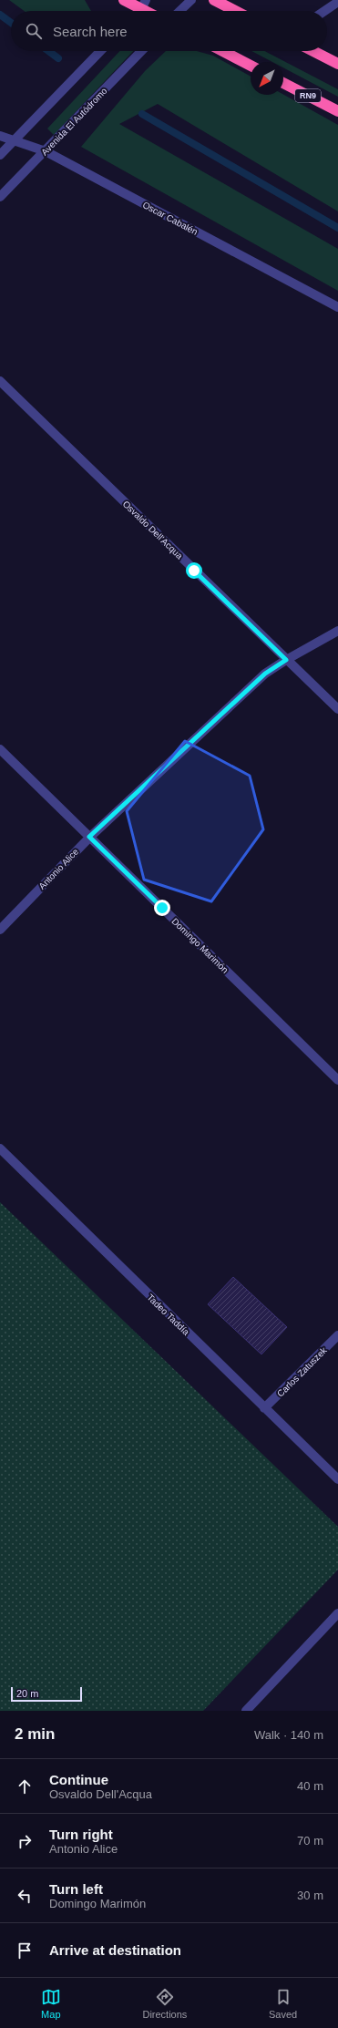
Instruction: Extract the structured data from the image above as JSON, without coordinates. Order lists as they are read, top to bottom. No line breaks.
{"streets":{"highway":["RN9"],"street":["Avenida El Autódromo","Oscar Cabalén","Osvaldo Dell'Acqua","Antonio Alice","Domingo Marimón","Tadeo Taddía","Carlos Zatuszek"]},"crossings":[["Avenida El Autódromo","Oscar Cabalén"],["Osvaldo Dell'Acqua","Antonio Alice"],["Antonio Alice","Domingo Marimón"],["Tadeo Taddía","Carlos Zatuszek"]],"scale_bar":"20 m","north":"bottom left","page":{"search":"Search here","scale":"20 m","heading":["2 min","Walk · 140 m"],"list":[["Continue","Osvaldo Dell'Acqua","40 m"],["Turn right","Antonio Alice","70 m"],["Turn left","Domingo Marimón","30 m"],"Arrive at destination"],"nav":["Map","Directions","Saved"]}}
